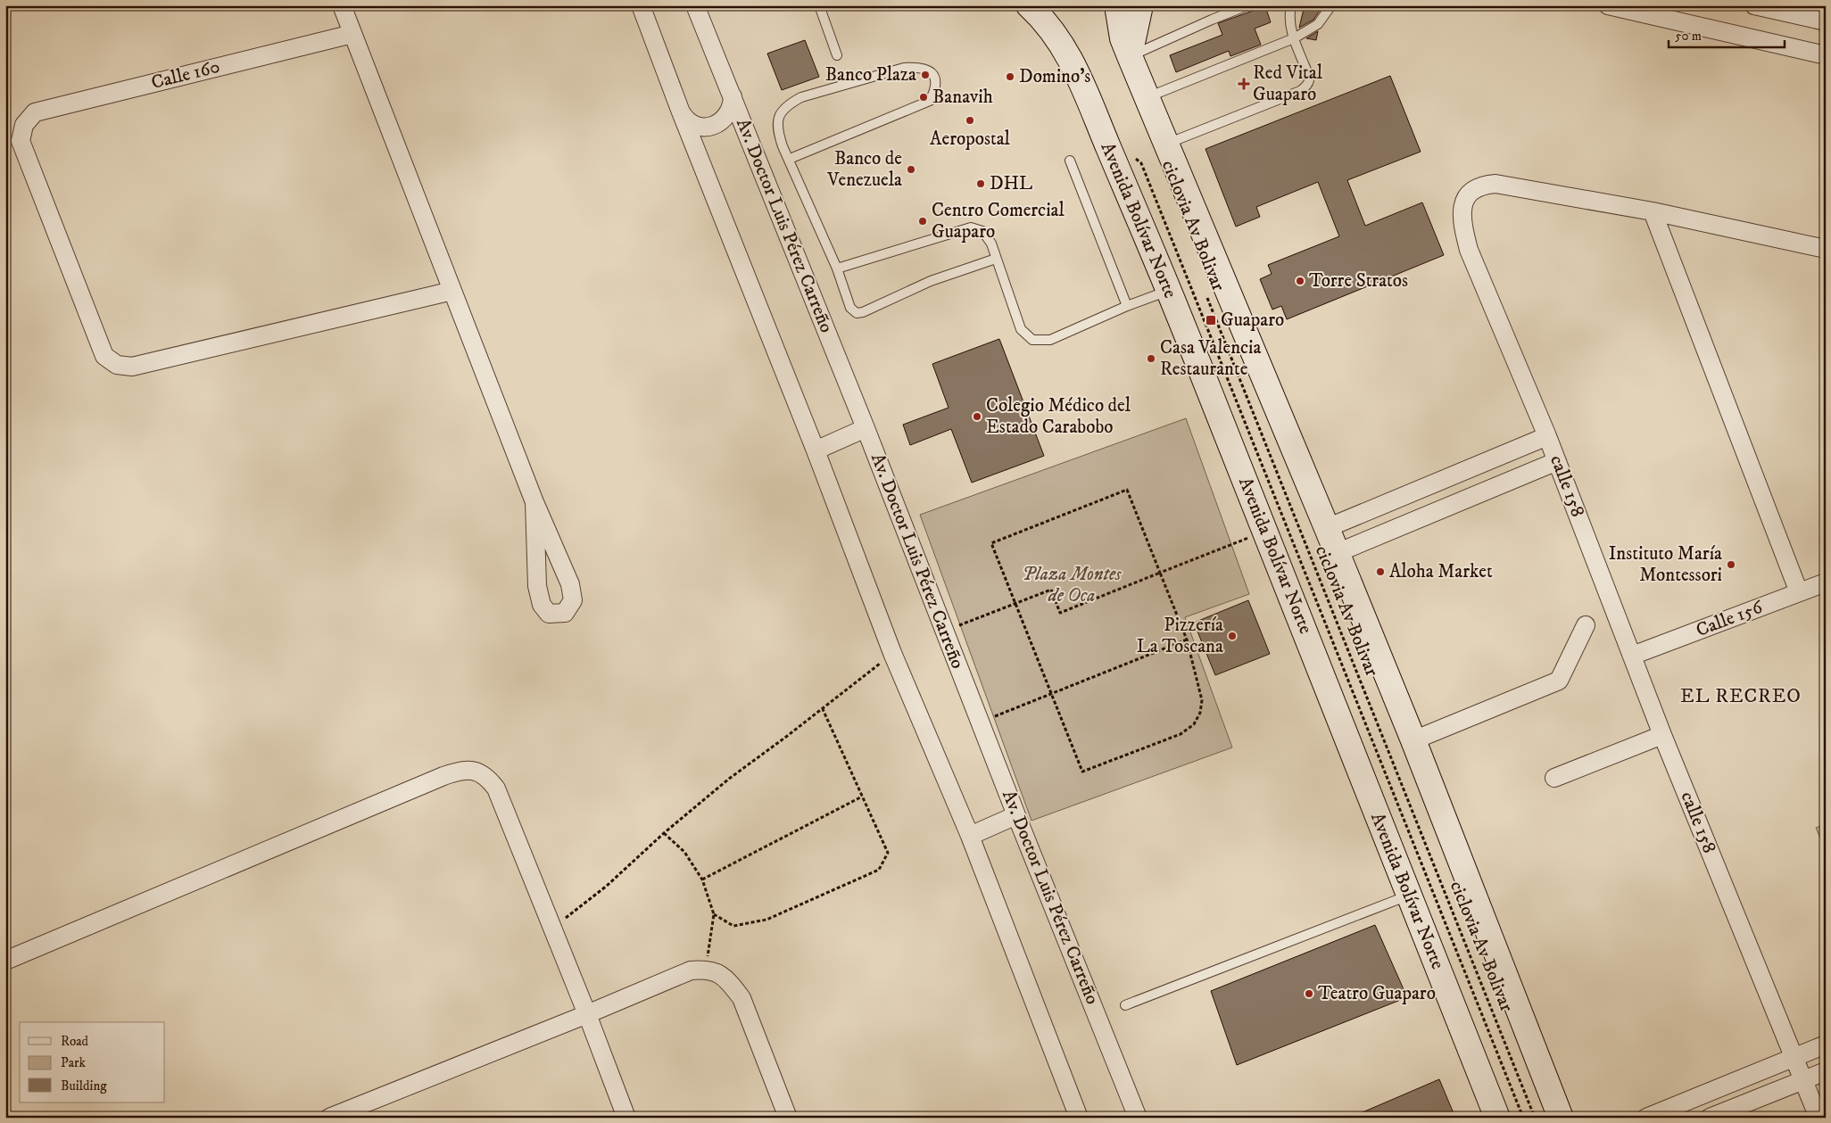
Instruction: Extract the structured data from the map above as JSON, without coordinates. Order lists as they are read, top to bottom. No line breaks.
{"streets":{"main road":["Avenida Bolívar Norte"],"street":["Calle 160","Av. Doctor Luis Pérez Carreño","calle 158","Calle 156"],"path":["ciclovia Av Bolivar"]},"crossings":[["calle 158","Calle 156"]],"districts":["EL RECREO"],"parks":["Plaza Montes de Oca"],"places":{"other":["Banco Plaza","Domino's","Banavih","Aeropostal","Banco de Venezuela","DHL","Centro Comercial Guaparo","Torre Stratos","Casa Valencia Restaurante","Colegio Médico del Estado Carabobo","Instituto María Montessori","Aloha Market","Pizzería La Toscana","Teatro Guaparo"],"health":["Red Vital Guaparo"],"transit":["Guaparo"]},"legend":["Road","Park","Building"],"scale_bar":"50 m"}
